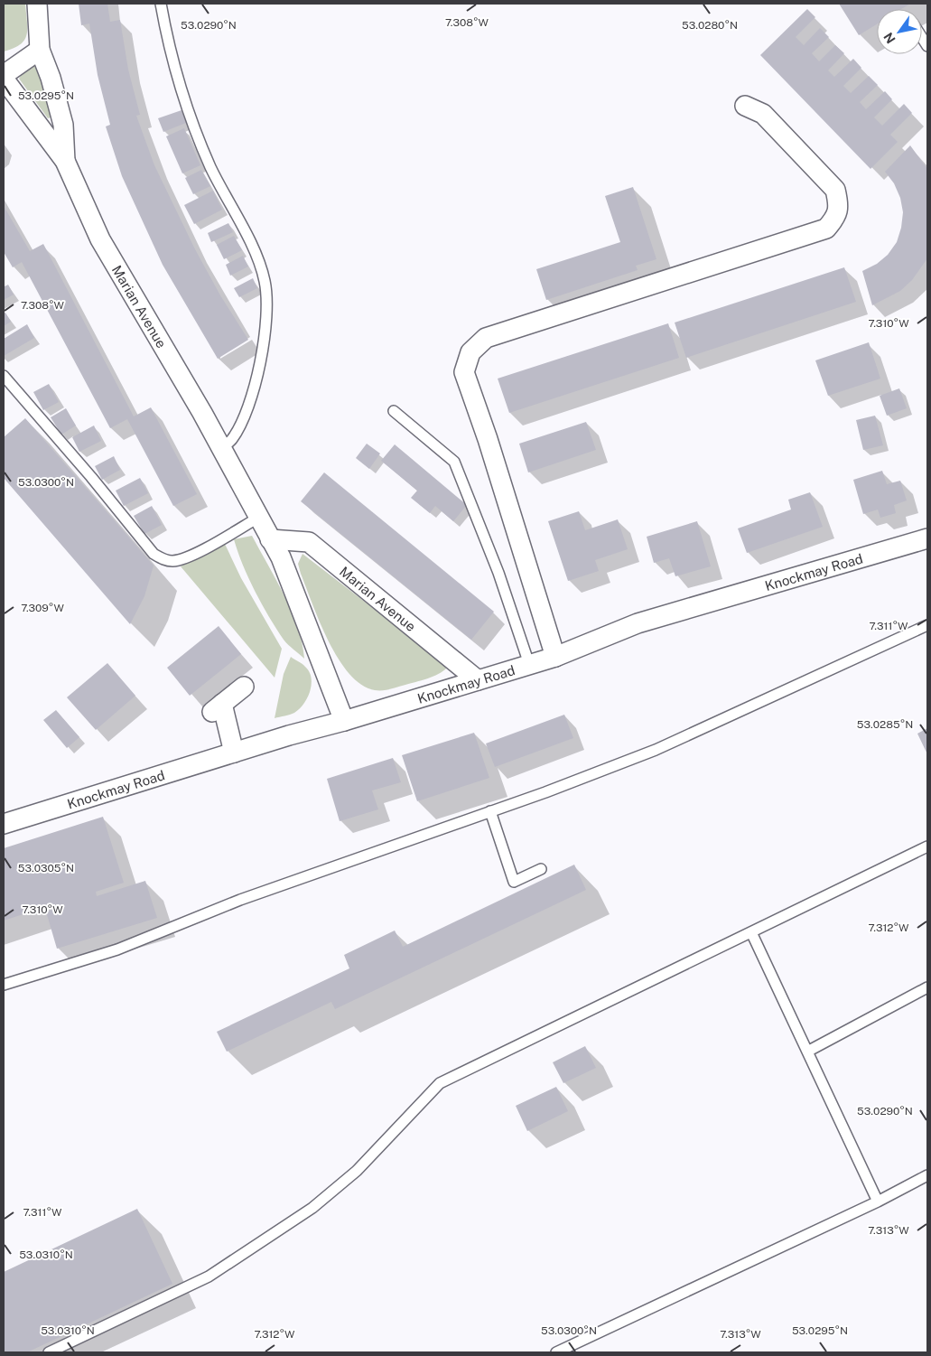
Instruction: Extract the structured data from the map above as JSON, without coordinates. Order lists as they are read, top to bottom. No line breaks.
{"streets":{"street":["Marian Avenue","Knockmay Road"]},"crossings":[["Marian Avenue","Knockmay Road"]],"north":"bottom left","coordinates":["7.308°W","53.0290°N","53.0280°N","53.0295°N","7.310°W","53.0300°N","7.309°W","7.311°W","53.0285°N","53.0305°N","7.312°W","7.313°W","53.0310°N"]}
